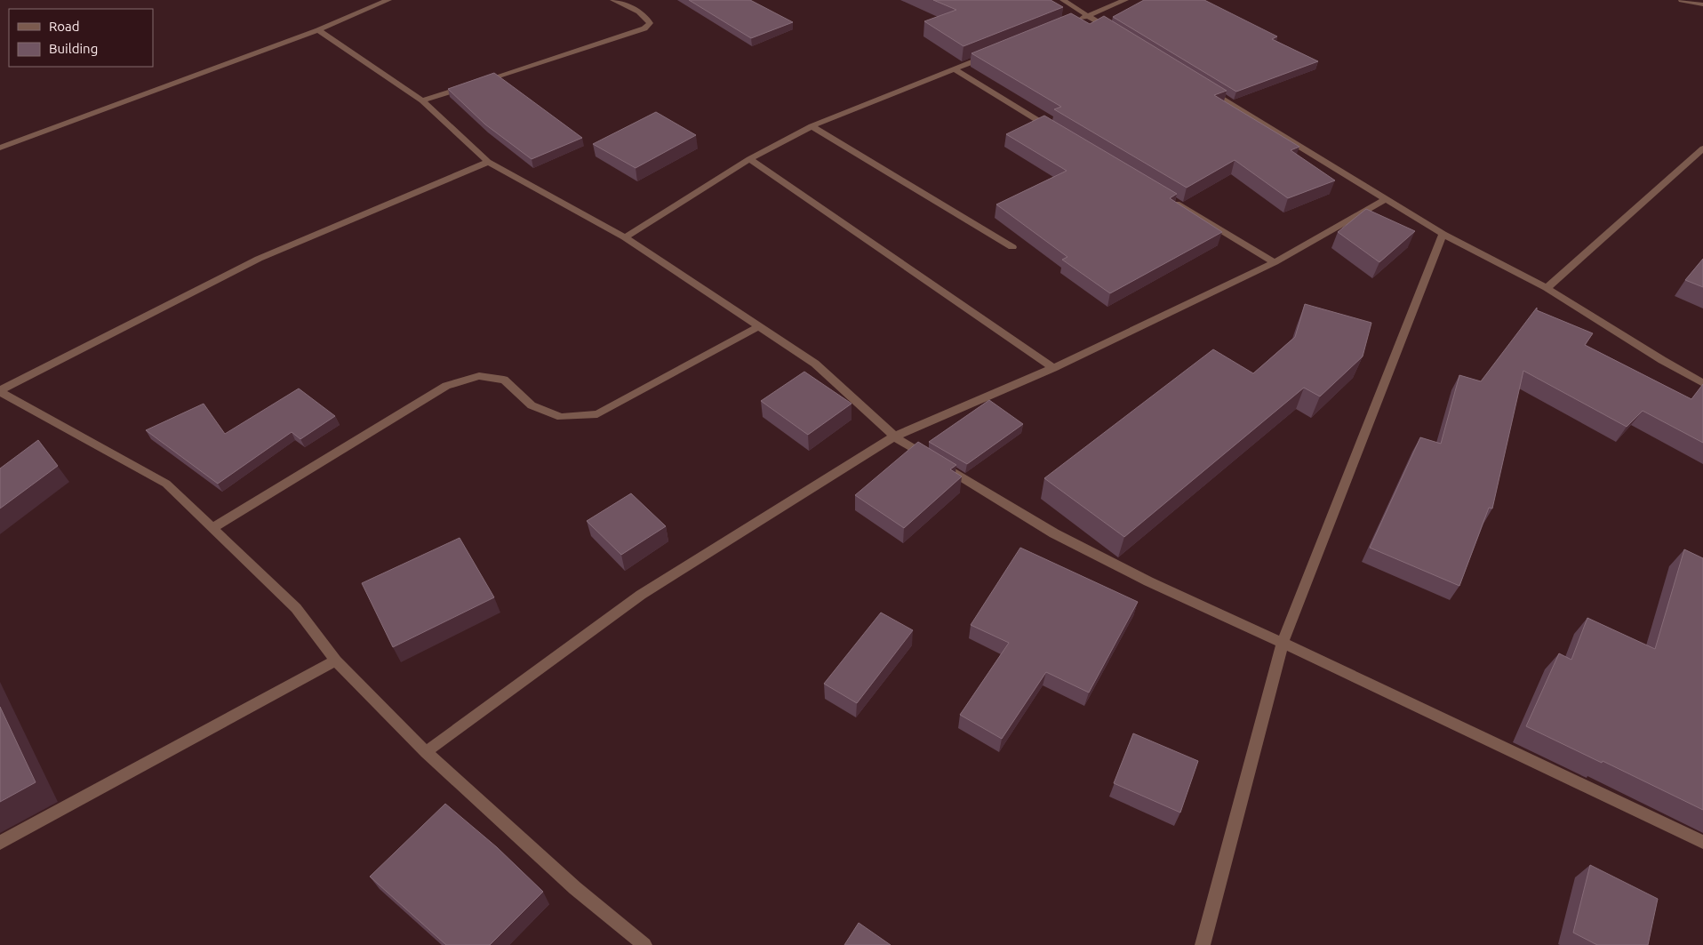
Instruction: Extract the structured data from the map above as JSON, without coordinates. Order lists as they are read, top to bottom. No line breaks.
{"legend":["Road","Building"]}
